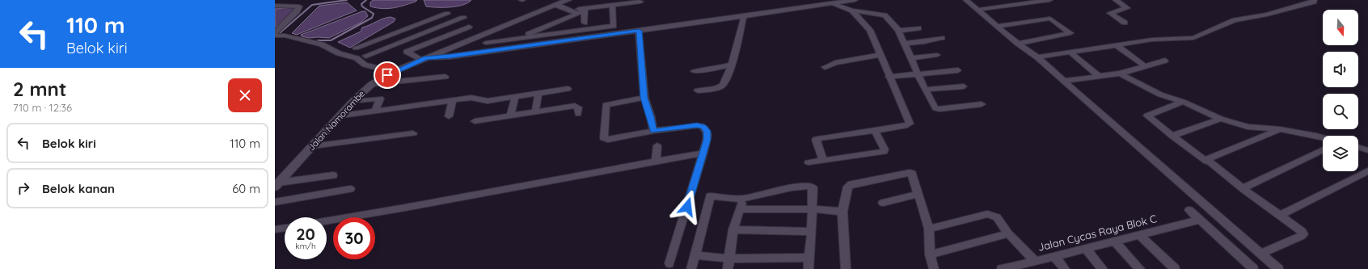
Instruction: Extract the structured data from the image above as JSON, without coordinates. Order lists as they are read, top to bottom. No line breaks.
{"streets":{"main road":["Jalan Namorambe"],"street":["Jalan Cycas Raya Blok C"]},"north":"bottom","page":{"turn":["110 m","Belok kiri"],"heading":["2 mnt","710 m · 12:36"],"list":[{"name":"Belok kiri","value":"110 m"},{"name":"Belok kanan","value":"60 m"}],"speed":"20 km/h","limit":"30"}}
